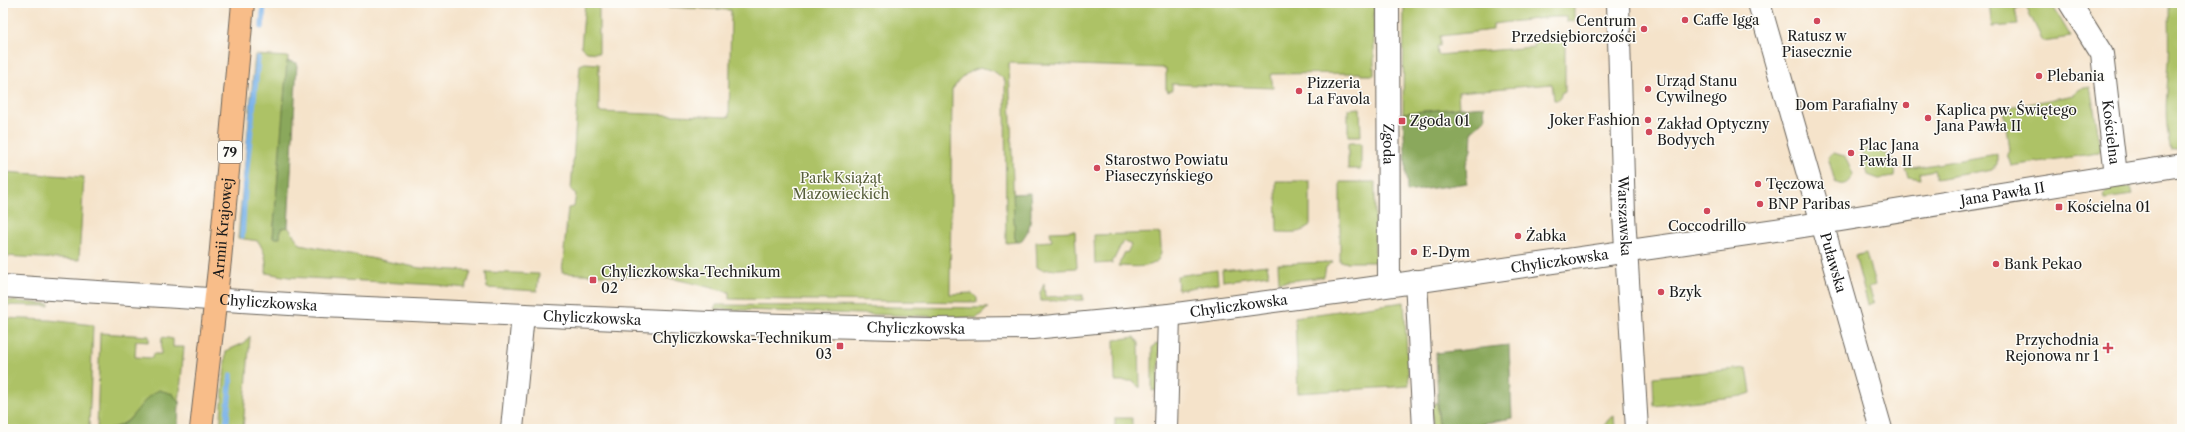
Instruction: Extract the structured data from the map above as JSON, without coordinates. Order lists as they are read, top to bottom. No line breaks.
{"streets":{"main road":["79","Armii Krajowej"],"street":["Kościelna","Zgoda","Jana Pawła II","Warszawska","Chyliczkowska","Puławska"]},"crossings":[["Kościelna","Jana Pawła II"],["Zgoda","Chyliczkowska"],["Jana Pawła II","Chyliczkowska"],["Jana Pawła II","Puławska"],["Warszawska","Chyliczkowska"],["Armii Krajowej","Chyliczkowska"],["Chyliczkowska","Puławska"]],"parks":["Park Książąt Mazowieckich"],"places":{"other":["Caffe Igga","Ratusz w Piasecznie","Centrum Przedsiębiorczości","Plebania","Urząd Stanu Cywilnego","Pizzeria La Favola","Dom Parafialny","Kaplica pw. Świętego Jana Pawła II","Joker Fashion","Zakład Optyczny Bodyych","Plac Jana Pawła II","Starostwo Powiatu Piaseczyńskiego","Tęczowa","BNP Paribas","Coccodrillo","Żabka","E-Dym","Bank Pekao","Bzyk"],"transit":["Zgoda 01","Kościelna 01","Chyliczkowska-Technikum 02","Chyliczkowska-Technikum 03"],"health":["Przychodnia Rejonowa nr 1"]}}
